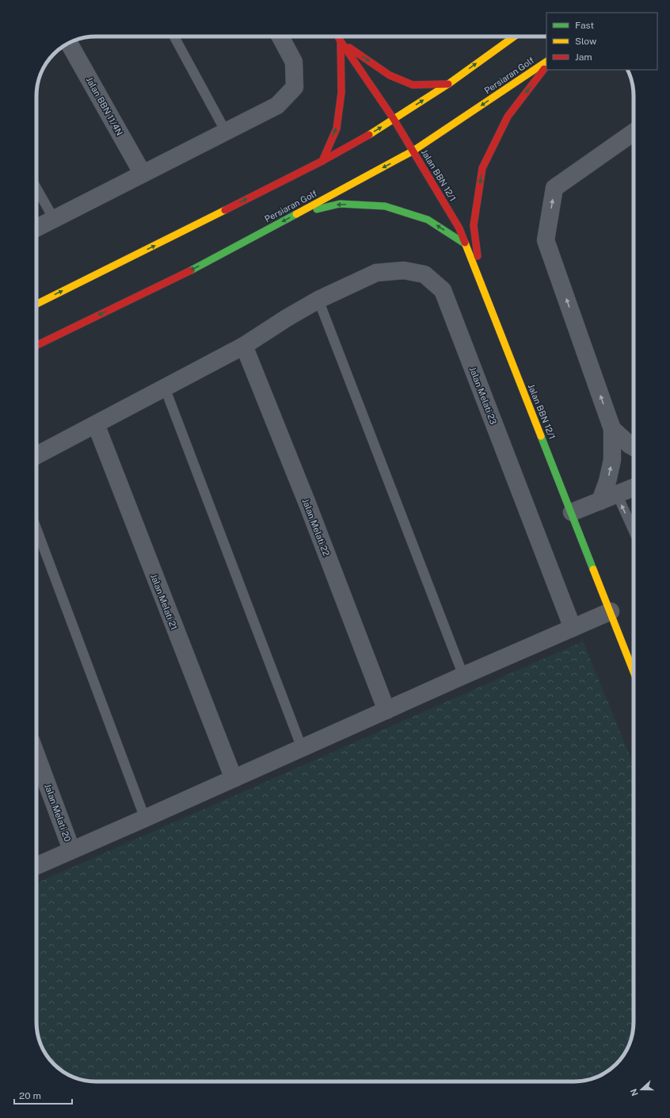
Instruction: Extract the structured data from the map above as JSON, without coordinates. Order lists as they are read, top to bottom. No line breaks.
{"streets":{"street":["Persiaran Golf","Jalan BBN 11/4N","Jalan BBN 12/1","Jalan Melati 23","Jalan Melati 22","Jalan Melati 21","Jalan Melati 20"]},"crossings":[["Persiaran Golf","Jalan BBN 12/1"],["Jalan Melati 23","Jalan Melati 22"],["Jalan Melati 23","Jalan Melati 21"]],"legend":["Fast","Slow","Jam"],"scale_bar":"20 m","north":"left"}
